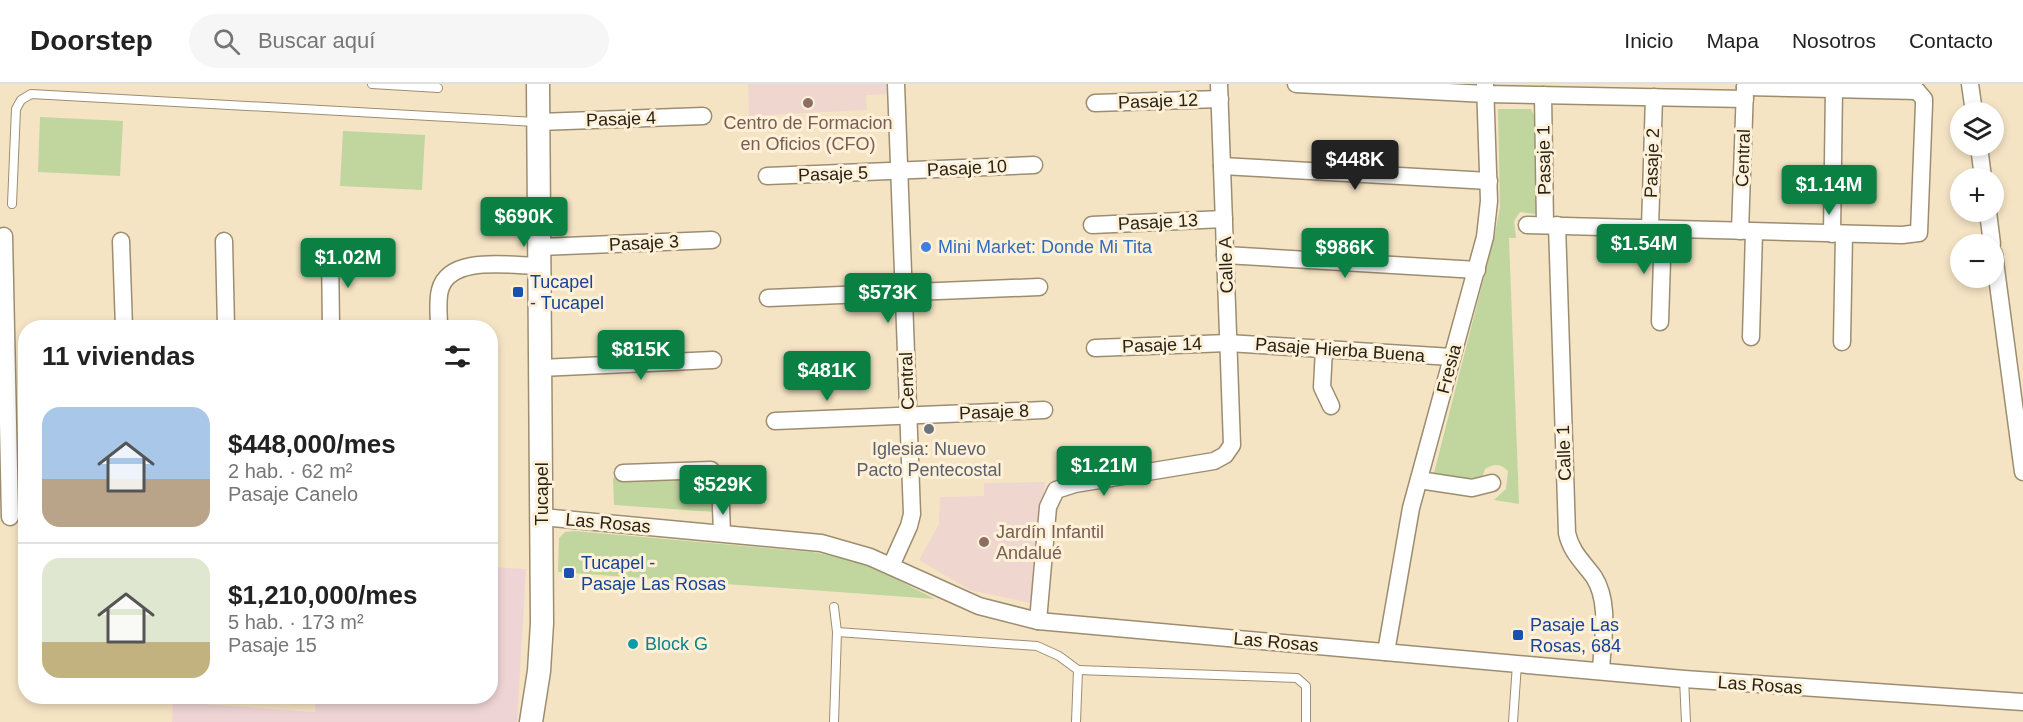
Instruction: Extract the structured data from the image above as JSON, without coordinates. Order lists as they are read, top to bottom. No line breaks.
{"streets":{"main road":["Tucapel"],"street":["Pasaje 12","Pasaje 4","Central","Pasaje 1","Pasaje 2","Pasaje 10","Pasaje 5","Pasaje 13","Pasaje 3","Calle A","Pasaje 14","Pasaje Hierba Buena","Fresia","Pasaje 8","Calle 1","Las Rosas"]},"crossings":[["Pasaje 12","Calle A"],["Pasaje 4","Tucapel"],["Central","Pasaje 10"],["Central","Pasaje 5"],["Central","Pasaje 8"],["Central","Las Rosas"],["Pasaje 1","Calle 1"],["Pasaje 10","Pasaje 5"],["Pasaje 13","Calle A"],["Pasaje 3","Tucapel"],["Calle A","Pasaje 14"],["Calle A","Pasaje Hierba Buena"],["Calle A","Las Rosas"],["Pasaje 14","Pasaje Hierba Buena"],["Pasaje Hierba Buena","Fresia"],["Fresia","Las Rosas"],["Calle 1","Las Rosas"],["Tucapel","Las Rosas"]],"places":{"other":["Centro de Formacion en Oficios (CFO)","Mini Market: Donde Mi Tita","Iglesia: Nuevo Pacto Pentecostal","Jardín Infantil Andalué","Block G"],"transit":["Tucapel - Tucapel","Tucapel - Pasaje Las Rosas","Pasaje Las Rosas, 684"]},"page":{"header":"Doorstep","search":"Buscar aquí","nav":["Inicio","Mapa","Nosotros","Contacto"],"map_buttons":["+","−"],"price":["$448K","$1.14M","$690K","$1.54M","$986K","$1.02M","$573K","$815K","$481K","$1.21M","$529K"],"heading":"11 viviendas","list":[{"name":"$448,000/mes","note":"2 hab. · 62 m² · Pasaje Canelo"},{"name":"$1,210,000/mes","note":"5 hab. · 173 m² · Pasaje 15"}]}}
